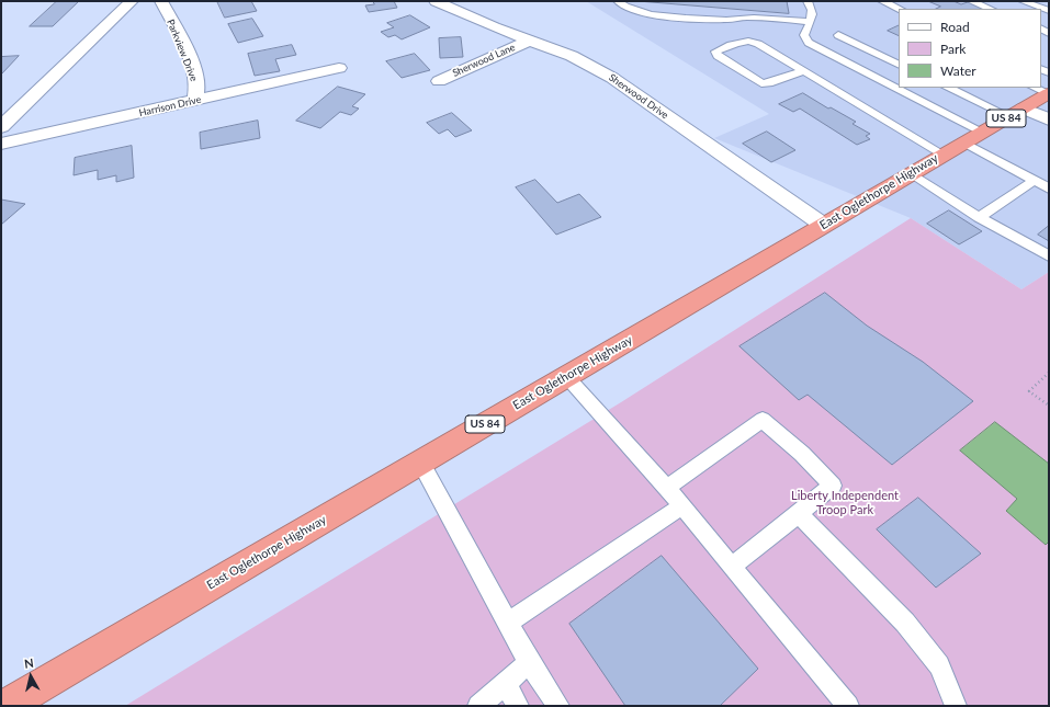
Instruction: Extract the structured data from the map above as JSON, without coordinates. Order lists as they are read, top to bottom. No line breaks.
{"streets":{"highway":["US 84","East Oglethorpe Highway"],"street":["Parkview Drive","Sherwood Lane","Sherwood Drive","Harrison Drive"]},"crossings":[["Parkview Drive","Harrison Drive"],["Sherwood Lane","Sherwood Drive"],["Sherwood Drive","East Oglethorpe Highway"]],"parks":["Liberty Independent Troop Park"],"legend":["Road","Park","Water"],"north":"top"}
